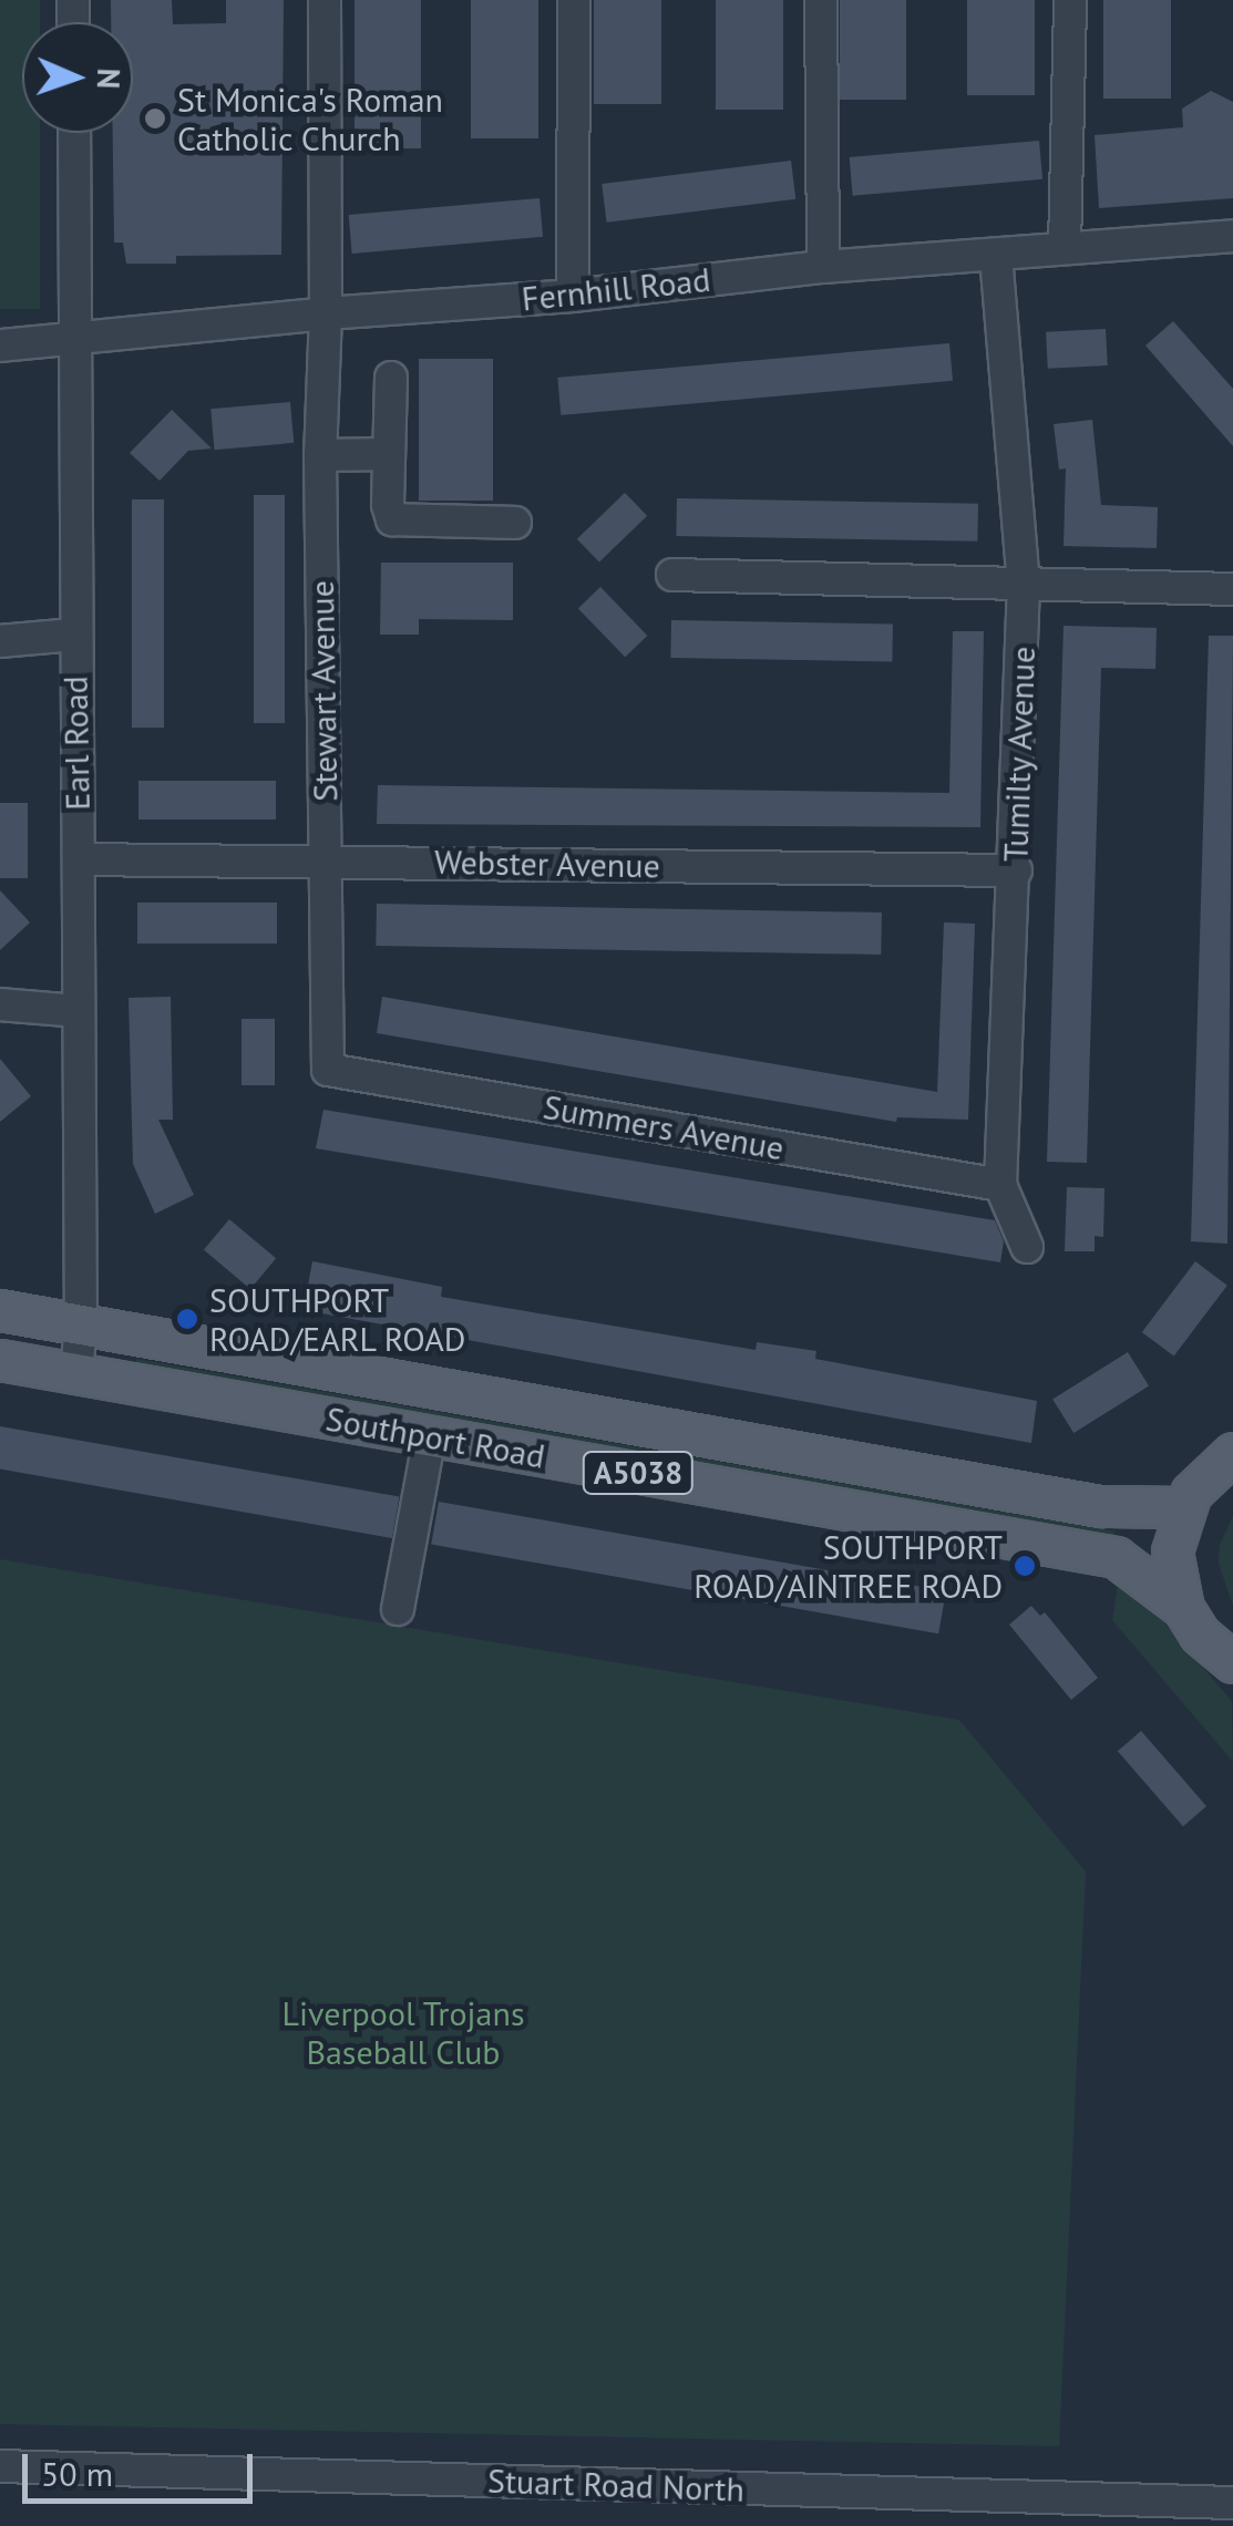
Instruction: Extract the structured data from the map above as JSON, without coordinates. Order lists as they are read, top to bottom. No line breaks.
{"streets":{"main road":["Southport Road","A5038"],"street":["Fernhill Road","Stewart Avenue","Earl Road","Tumilty Avenue","Webster Avenue","Summers Avenue","Stuart Road North"]},"crossings":[["Fernhill Road","Stewart Avenue"],["Fernhill Road","Earl Road"],["Fernhill Road","Tumilty Avenue"],["Stewart Avenue","Webster Avenue"],["Stewart Avenue","Summers Avenue"],["Earl Road","Webster Avenue"],["Earl Road","Southport Road"],["Tumilty Avenue","Webster Avenue"],["Tumilty Avenue","Summers Avenue"],["Southport Road","A5038"]],"parks":["Liverpool Trojans Baseball Club"],"places":["St Monica's Roman Catholic Church","SOUTHPORT ROAD/EARL ROAD","SOUTHPORT ROAD/AINTREE ROAD"],"scale_bar":"50 m","north":"right"}
